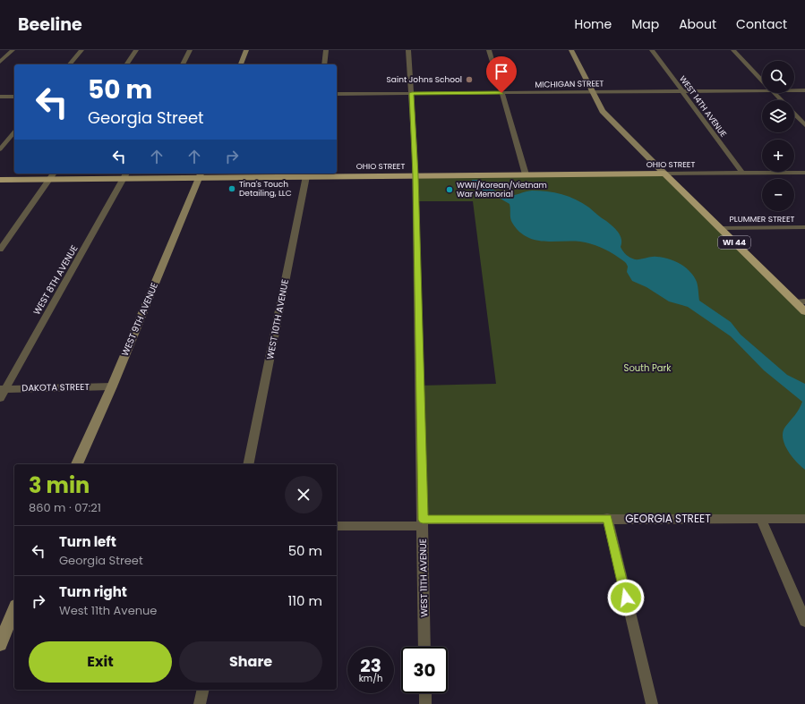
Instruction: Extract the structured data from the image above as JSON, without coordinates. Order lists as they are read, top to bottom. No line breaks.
{"streets":{"main road":["OHIO STREET","WI 44","WEST 9TH AVENUE"],"street":["MICHIGAN STREET","WEST 14TH AVENUE","PLUMMER STREET","WEST 8TH AVENUE","WEST 10TH AVENUE","DAKOTA STREET","GEORGIA STREET","WEST 11TH AVENUE"]},"crossings":[["MICHIGAN STREET","WEST 14TH AVENUE"],["MICHIGAN STREET","WEST 11TH AVENUE"],["WEST 14TH AVENUE","OHIO STREET"],["OHIO STREET","WI 44"],["OHIO STREET","WEST 8TH AVENUE"],["OHIO STREET","WEST 9TH AVENUE"],["OHIO STREET","WEST 10TH AVENUE"],["OHIO STREET","WEST 11TH AVENUE"],["PLUMMER STREET","WI 44"],["WEST 8TH AVENUE","DAKOTA STREET"],["WEST 9TH AVENUE","DAKOTA STREET"],["GEORGIA STREET","WEST 11TH AVENUE"]],"parks":["South Park"],"places":["Saint Johns School","Tina's Touch Detailing, LLC","WWII/Korean/Vietnam War Memorial"],"page":{"header":"Beeline","nav":["Home","Map","About","Contact"],"map_buttons":["+","−"],"turn":["50 m","Georgia Street"],"heading":["3 min","860 m · 07:21"],"list":[{"name":"Turn left","note":"Georgia Street","value":"50 m"},{"name":"Turn right","note":"West 11th Avenue","value":"110 m"}],"buttons":["Exit","Share"],"speed":"23 km/h","limit":"30"}}
